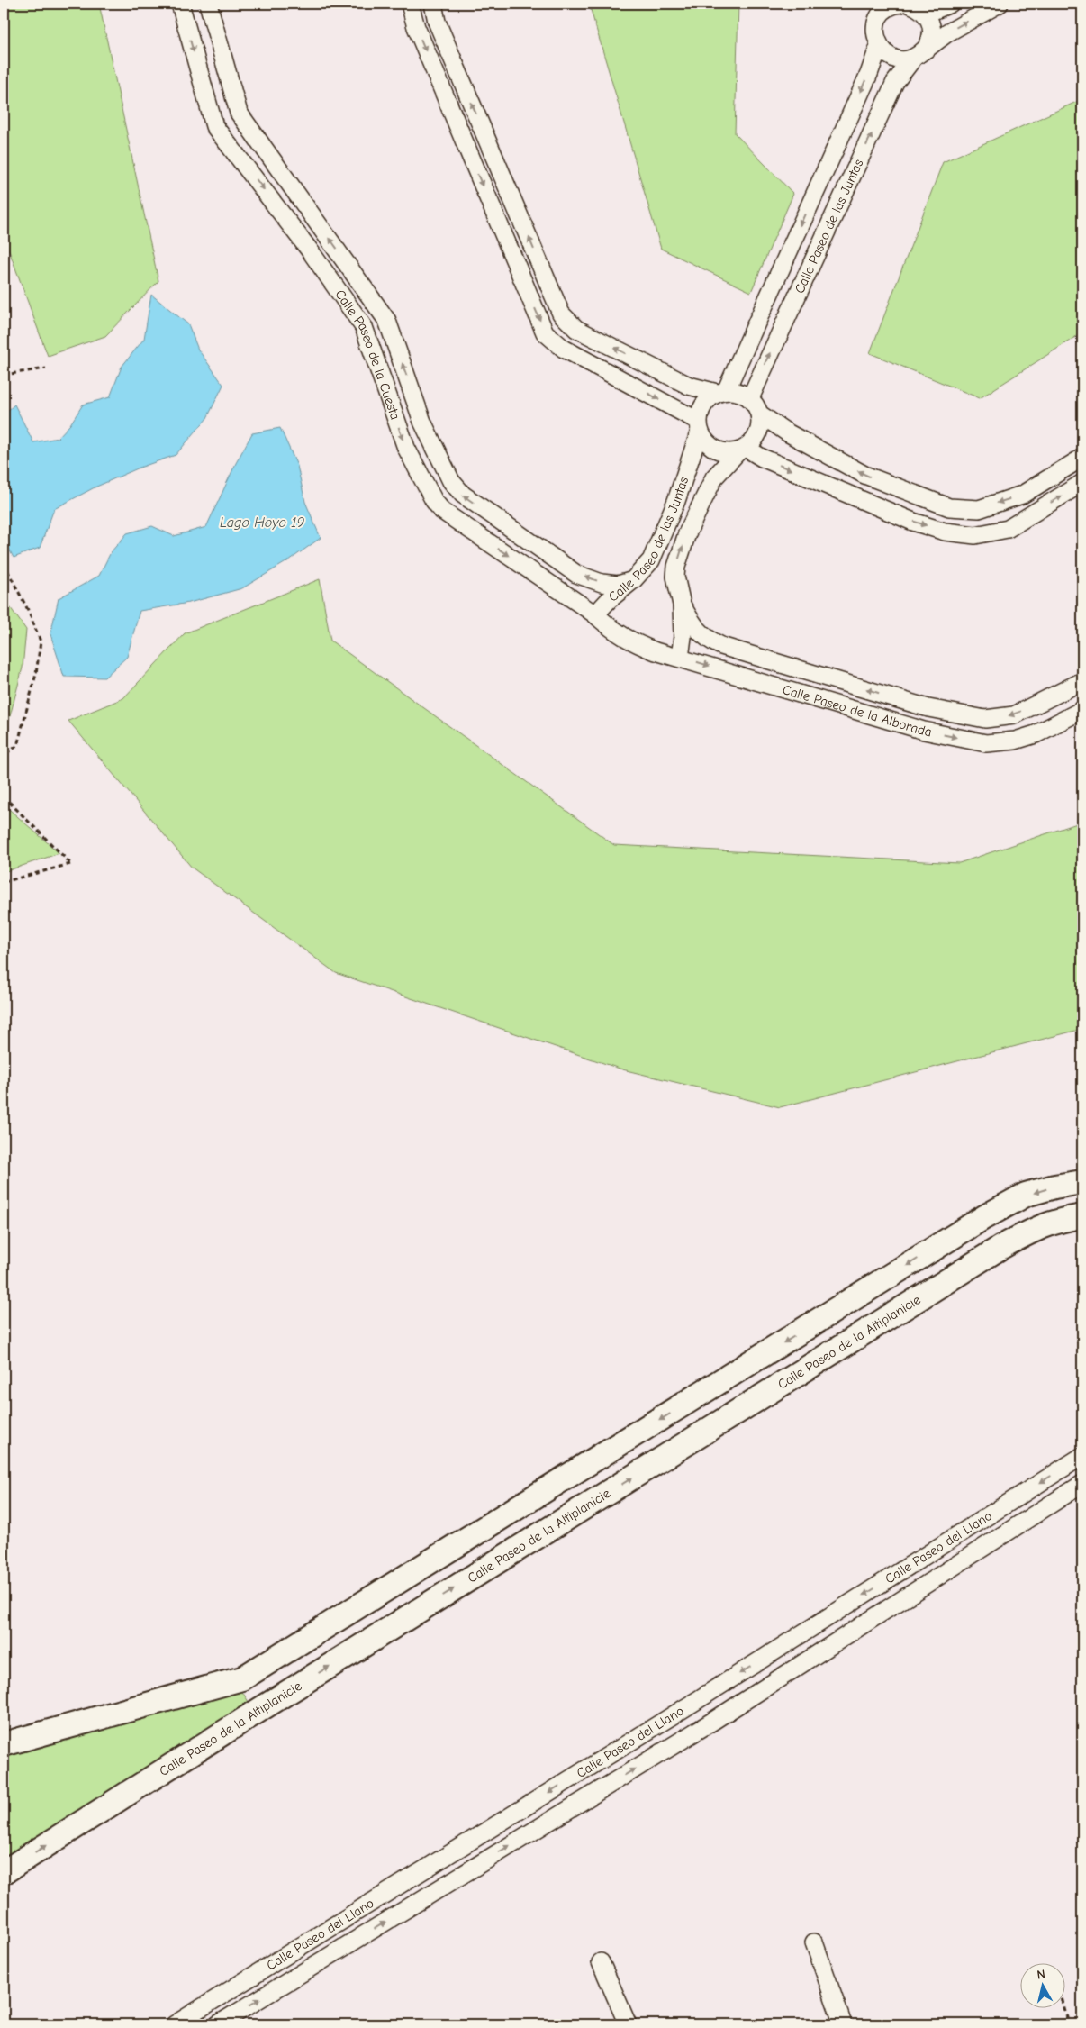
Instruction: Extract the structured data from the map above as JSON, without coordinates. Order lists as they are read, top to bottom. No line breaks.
{"streets":{"street":["Calle Paseo de las Juntas","Calle Paseo de la Cuesta","Calle Paseo de la Alborada","Calle Paseo de la Altiplanicie","Calle Paseo del Llano"]},"crossings":[["Calle Paseo de las Juntas","Calle Paseo de la Cuesta"],["Calle Paseo de la Cuesta","Calle Paseo de la Alborada"]],"water":["Lago Hoyo 19"],"north":"top"}
